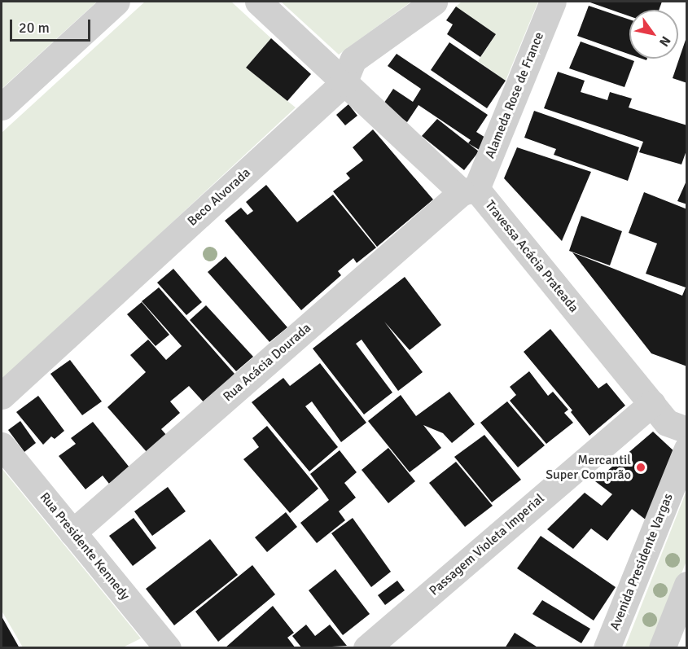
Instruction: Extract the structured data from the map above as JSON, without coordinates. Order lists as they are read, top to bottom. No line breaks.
{"streets":{"street":["Alameda Rose de France","Beco Alvorada","Travessa Acácia Prateada","Rua Acácia Dourada","Passagem Violeta Imperial","Rua Presidente Kennedy","Avenida Presidente Vargas"]},"crossings":[["Alameda Rose de France","Travessa Acácia Prateada"],["Alameda Rose de France","Rua Acácia Dourada"],["Beco Alvorada","Travessa Acácia Prateada"],["Travessa Acácia Prateada","Rua Acácia Dourada"],["Travessa Acácia Prateada","Passagem Violeta Imperial"],["Rua Acácia Dourada","Rua Presidente Kennedy"]],"places":["Mercantil Super Comprão"],"scale_bar":"20 m","north":"bottom right"}
